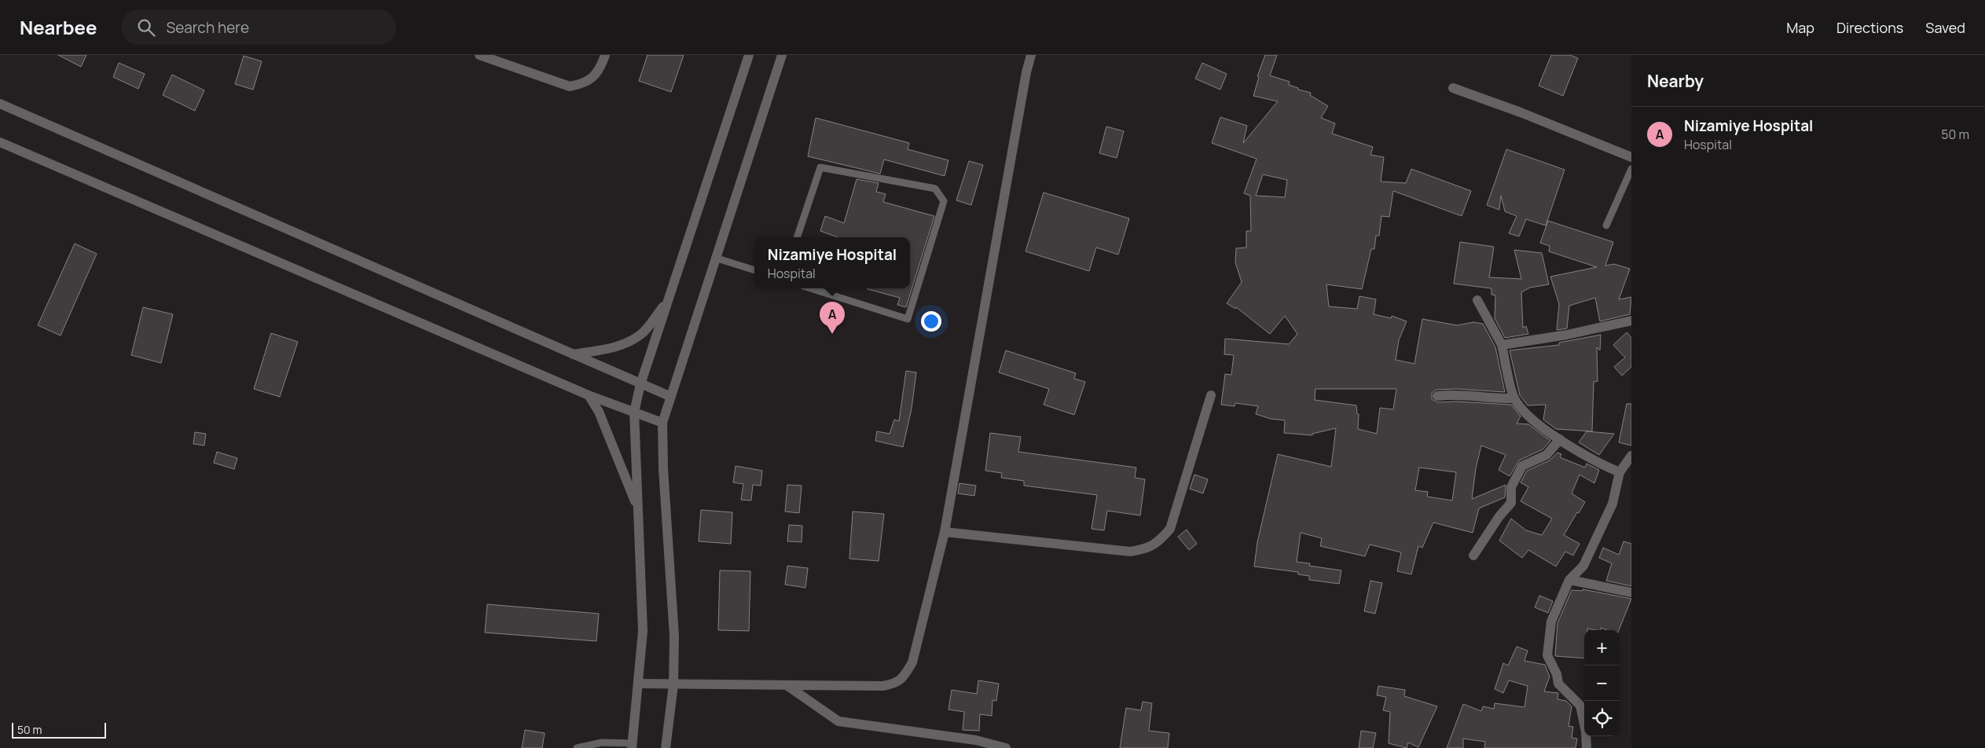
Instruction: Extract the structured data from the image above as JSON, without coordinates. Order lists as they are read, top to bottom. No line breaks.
{"scale_bar":"50 m","page":{"header":"Nearbee","search":"Search here","nav":["Map","Directions","Saved"],"heading":"Nearby","list":[{"mark":"A","name":"Nizamiye Hospital","note":"Hospital","value":"50 m"}],"popup":["Nizamiye Hospital","Hospital"],"pins":"A","map_buttons":["+","−"],"scale":"50 m"}}
